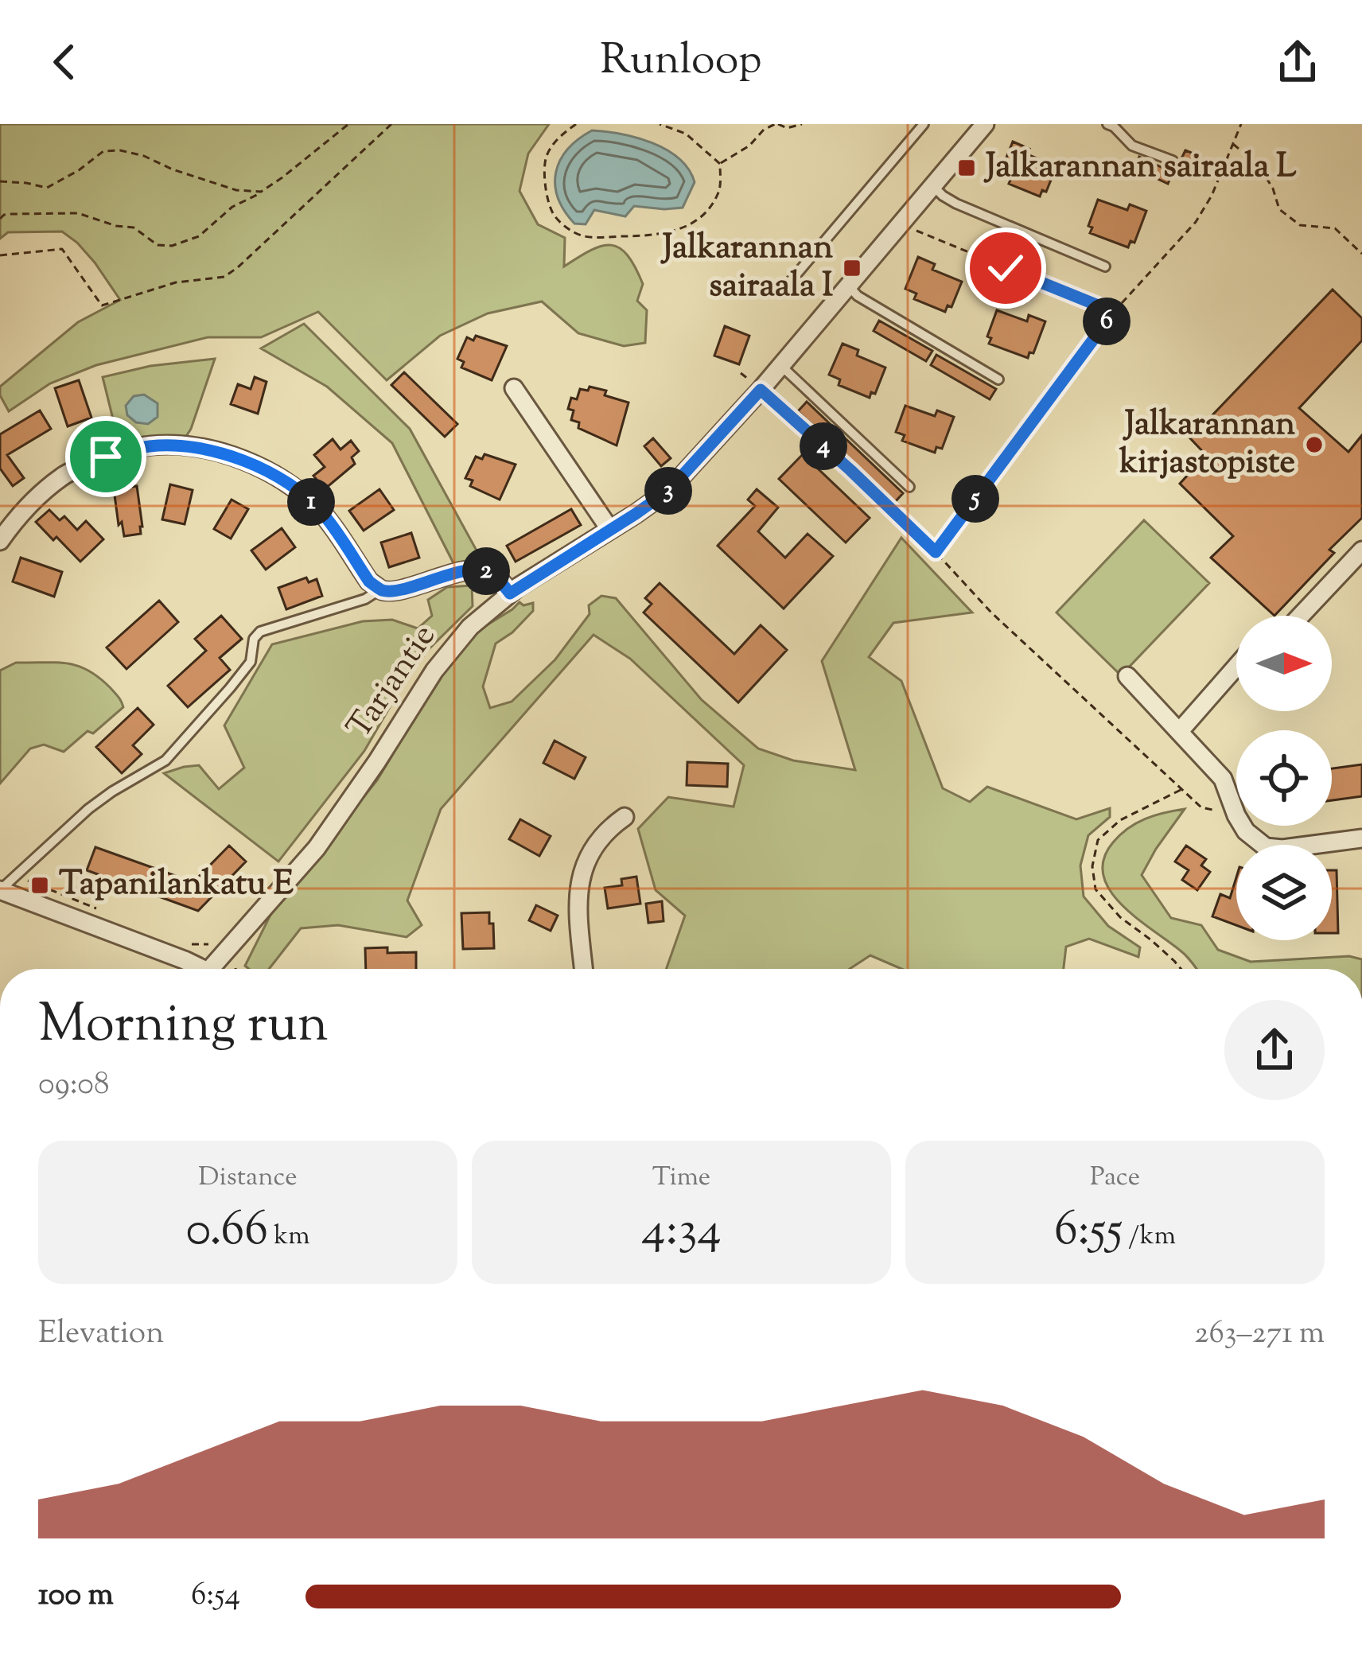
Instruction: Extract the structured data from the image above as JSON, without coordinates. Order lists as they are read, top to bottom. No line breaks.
{"streets":{"street":["Tarjantie"]},"places":{"transit":["Jalkarannan sairaala L","Jalkarannan sairaala I","Tapanilankatu E"],"other":["Jalkarannan kirjastopiste"]},"north":"right","page":{"header":"Runloop","pins":["6","4","3","5","1","2"],"heading":["Morning run","09:08"],"stats":[["Distance","0.66 km"],["Time","4:34"],["Pace","6:55 /km"]],"chart":["Elevation","263–271 m"],"list":[{"name":"100 m","note":"6:54"}]}}
